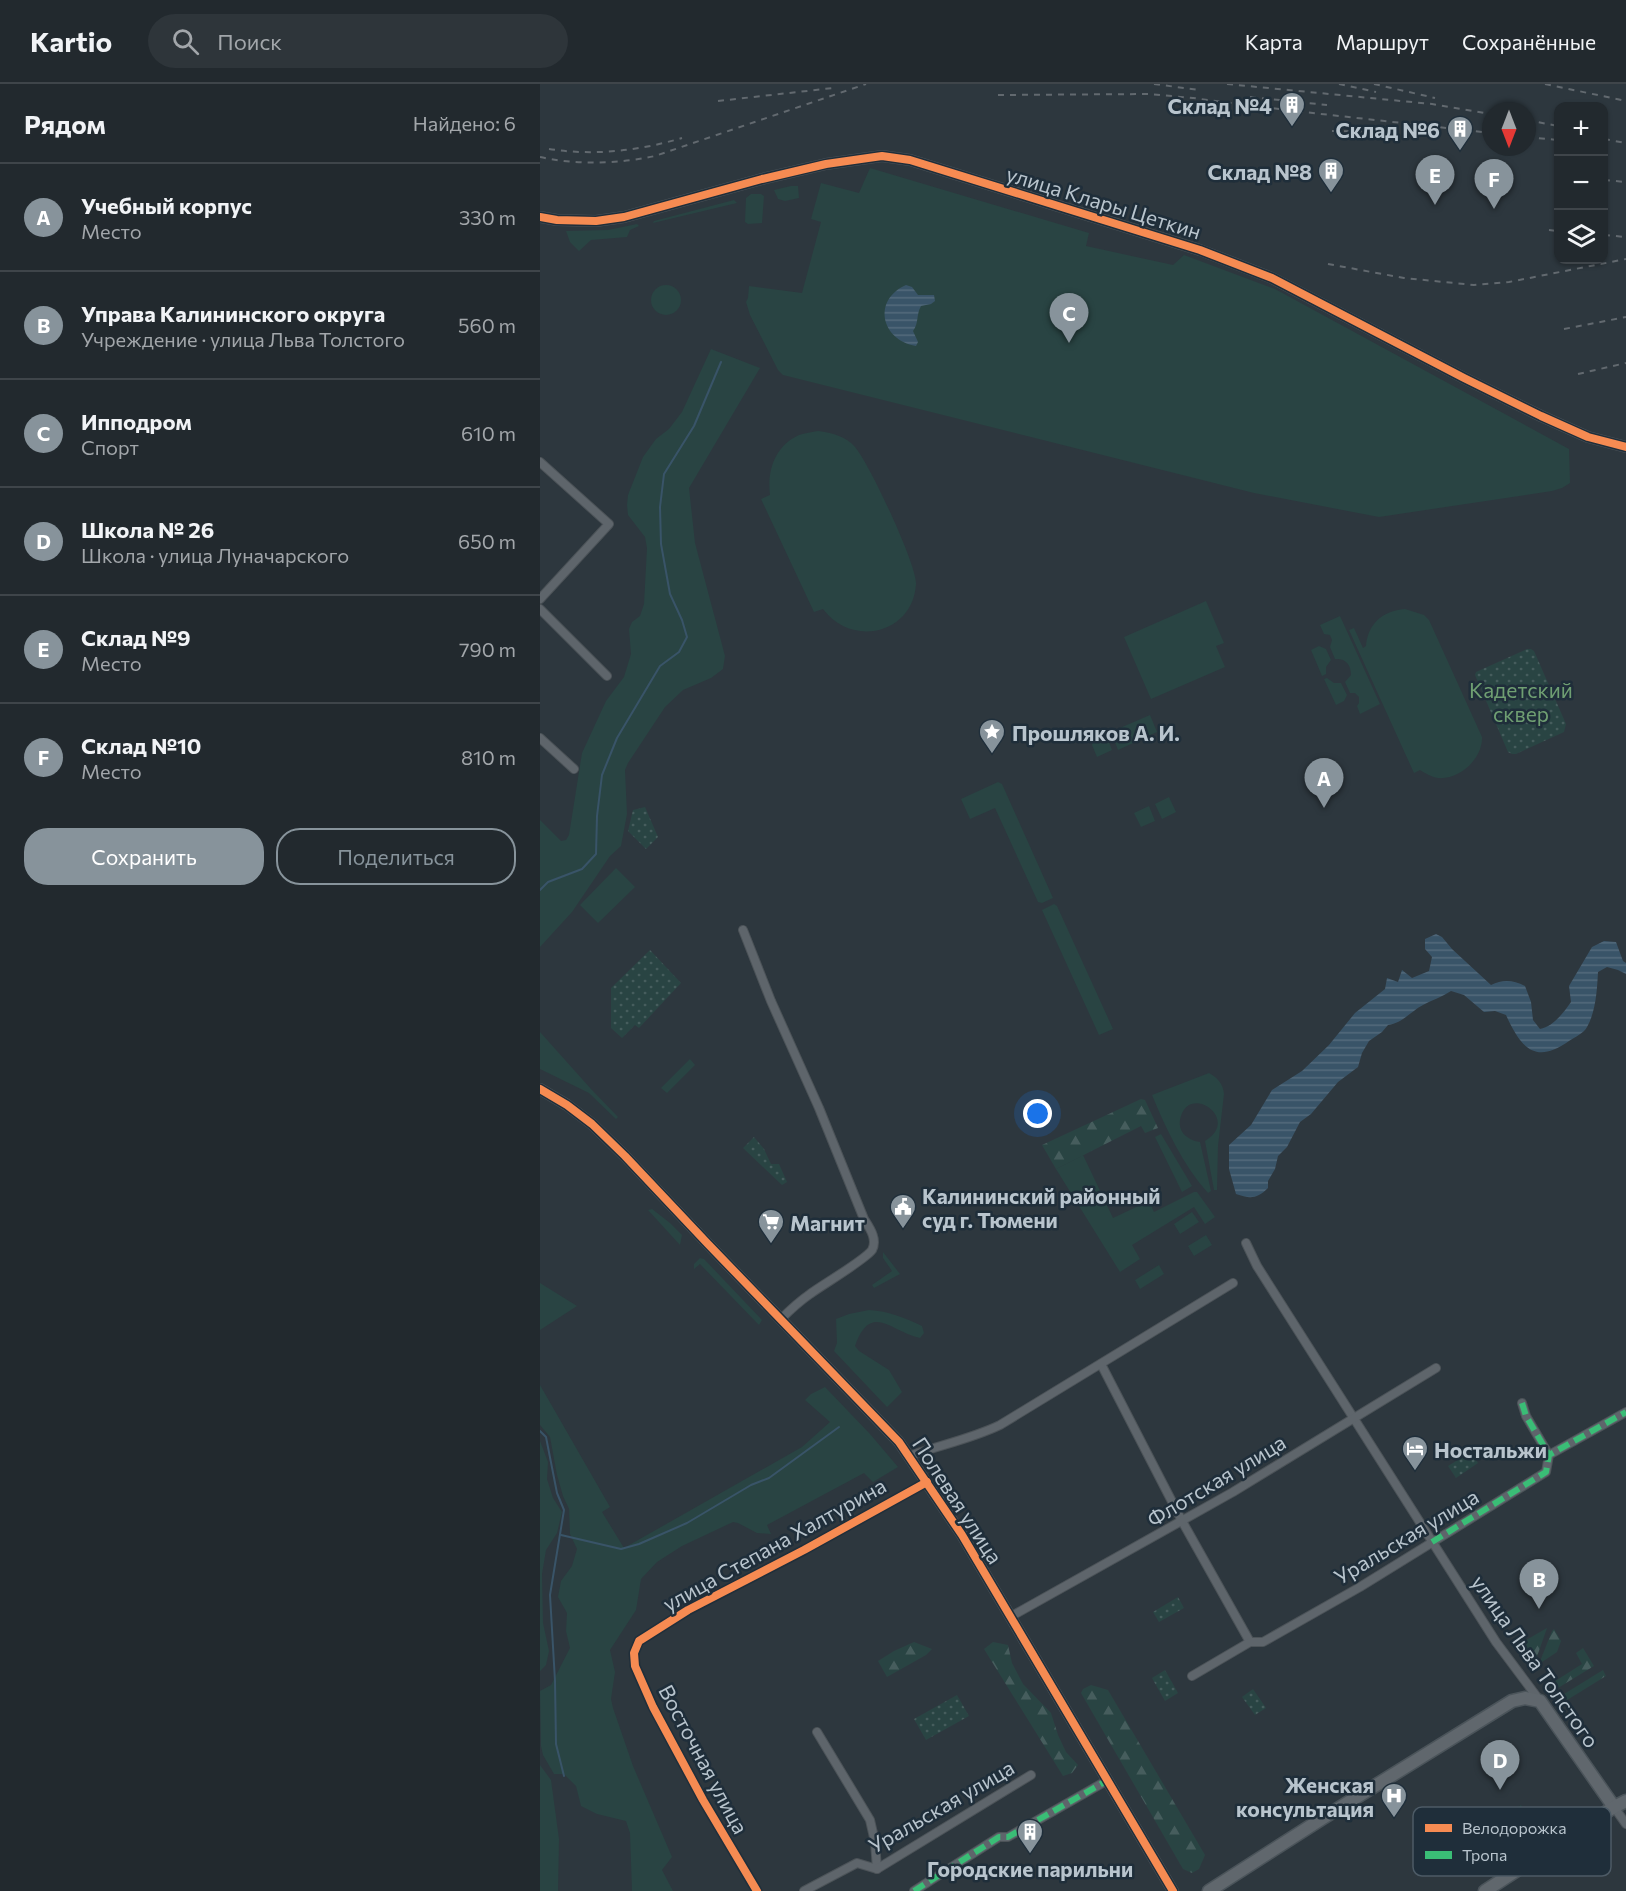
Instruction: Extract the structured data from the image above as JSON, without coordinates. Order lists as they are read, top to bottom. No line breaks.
{"streets":{"main road":["улица Льва Толстого"],"street":["улица Клары Цеткин","Флотская улица","Полевая улица","Уральская улица","улица Степана Халтурина","Восточная улица"]},"crossings":[["Флотская улица","Полевая улица"],["Флотская улица","улица Льва Толстого"],["Полевая улица","улица Степана Халтурина"],["Уральская улица","улица Льва Толстого"],["улица Степана Халтурина","Восточная улица"]],"parks":["Кадетский сквер"],"places":{"building":["Склад №4","Склад №6","Склад №8","Городские парильни"],"place":["Прошляков А. И."],"public building":["Калининский районный суд г. Тюмени"],"supermarket":["Магнит"],"hotel":["Ностальжи"],"hospital":["Женская консультация"]},"legend":["Велодорожка","Тропа"],"north":"bottom","page":{"header":"Kartio","search":"Поиск","nav":["Карта","Маршрут","Сохранённые"],"heading":["Рядом","Найдено: 6"],"map_buttons":["+","−"],"pins":["E","F","C","A","B","D"],"list":[{"mark":"A","name":"Учебный корпус","note":"Место","value":"330 m"},{"mark":"B","name":"Управа Калининского округа","note":"Учреждение · улица Льва Толстого","value":"560 m"},{"mark":"C","name":"Ипподром","note":"Спорт","value":"610 m"},{"mark":"D","name":"Школа № 26","note":"Школа · улица Луначарского","value":"650 m"},{"mark":"E","name":"Склад №9","note":"Место","value":"790 m"},{"mark":"F","name":"Склад №10","note":"Место","value":"810 m"}],"buttons":["Сохранить","Поделиться"]}}
